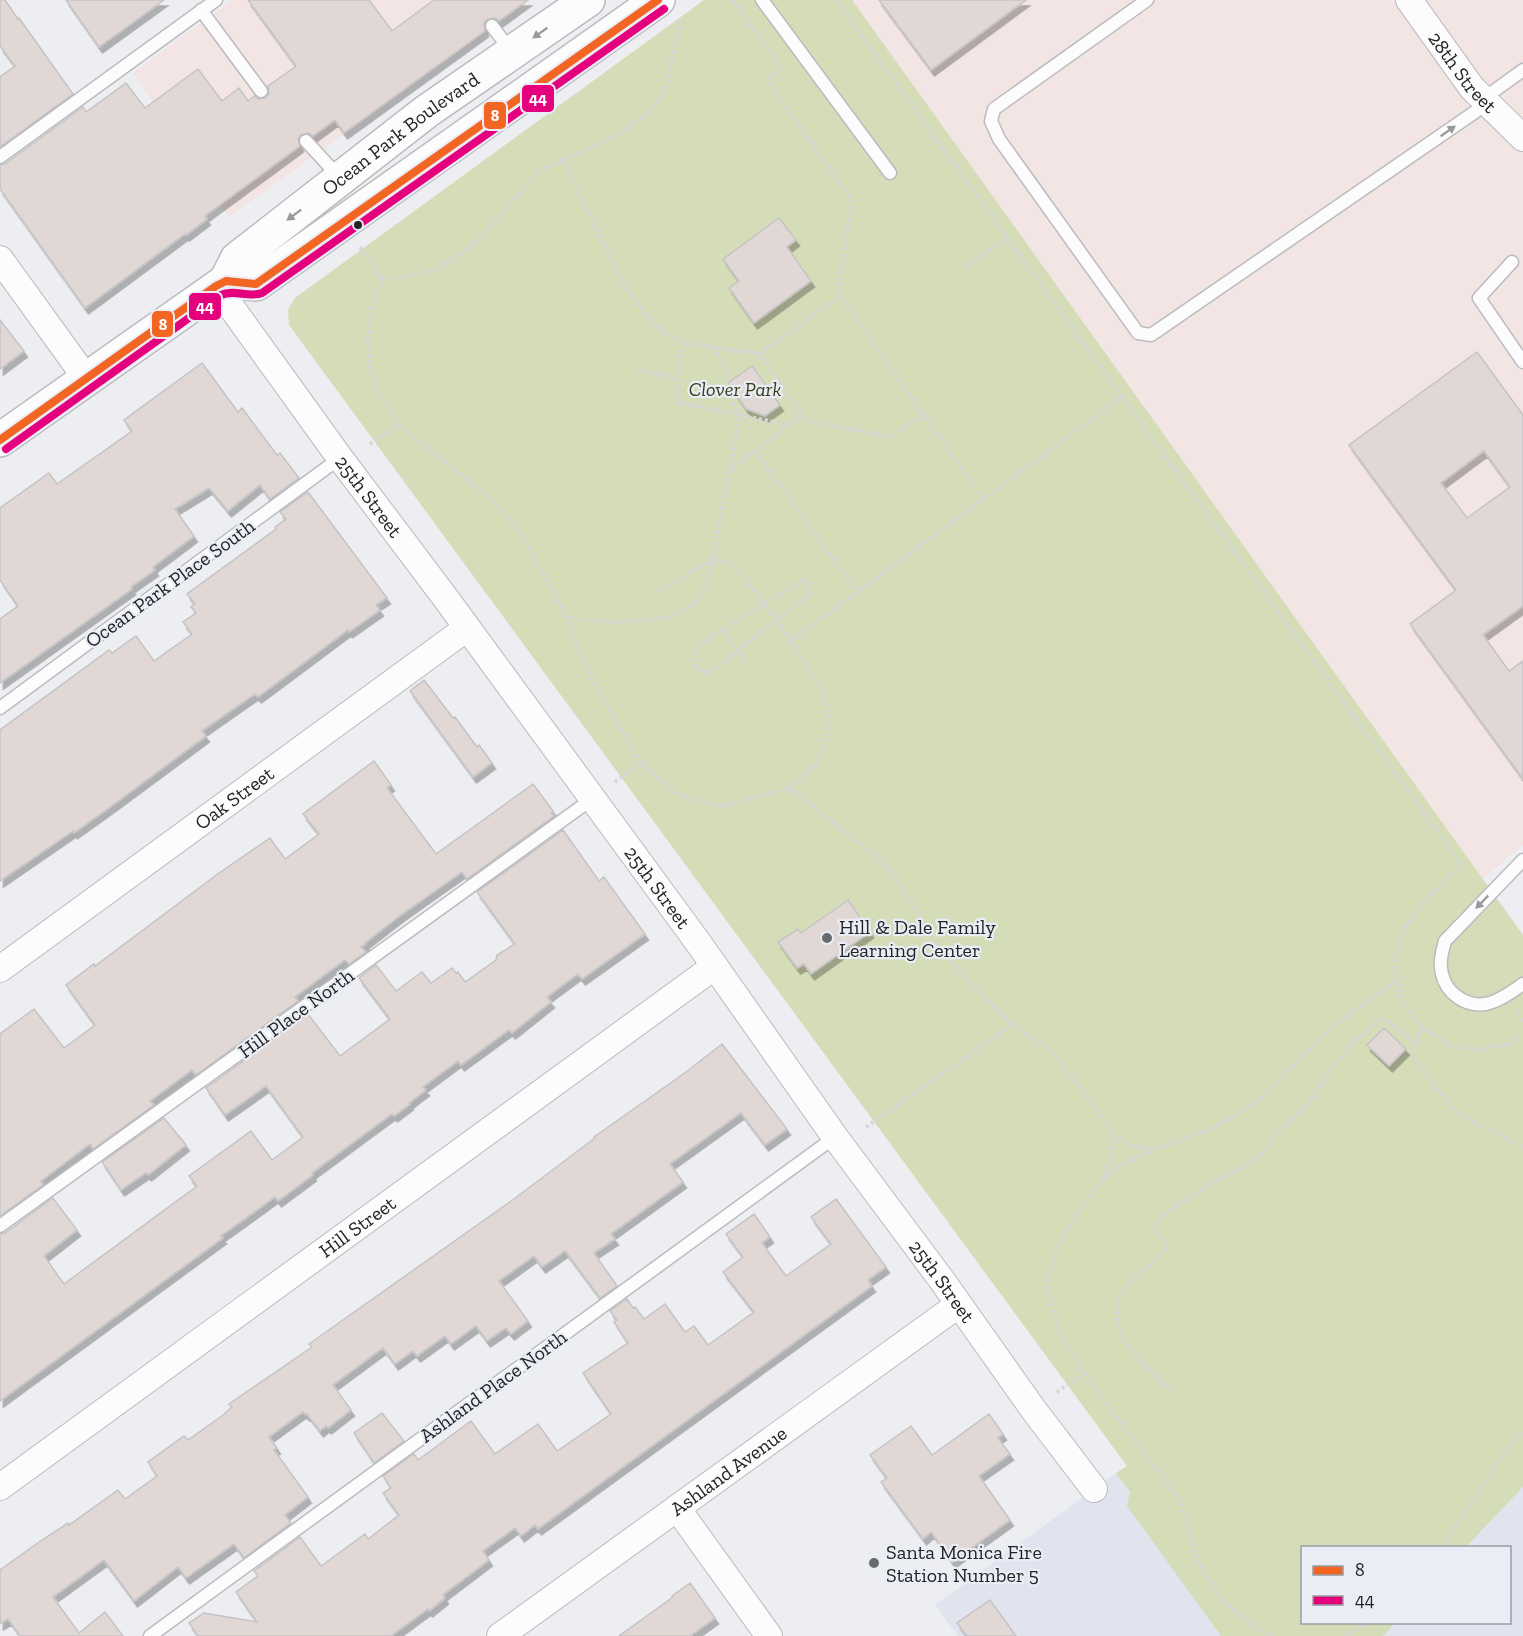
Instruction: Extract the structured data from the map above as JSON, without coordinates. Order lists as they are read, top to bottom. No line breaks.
{"streets":{"street":["28th Street","Ocean Park Boulevard","25th Street","Oak Street","Hill Street","Ashland Avenue"],"lane":["Ocean Park Place South","Hill Place North","Ashland Place North"]},"crossings":[["Ocean Park Boulevard","25th Street"],["25th Street","Ocean Park Place South"],["25th Street","Oak Street"],["25th Street","Hill Place North"],["25th Street","Hill Street"],["25th Street","Ashland Place North"],["25th Street","Ashland Avenue"]],"parks":["Clover Park"],"places":["Hill & Dale Family Learning Center","Santa Monica Fire Station Number 5"],"lines":["transit line 8","transit line 44"],"legend":["8","44"]}
